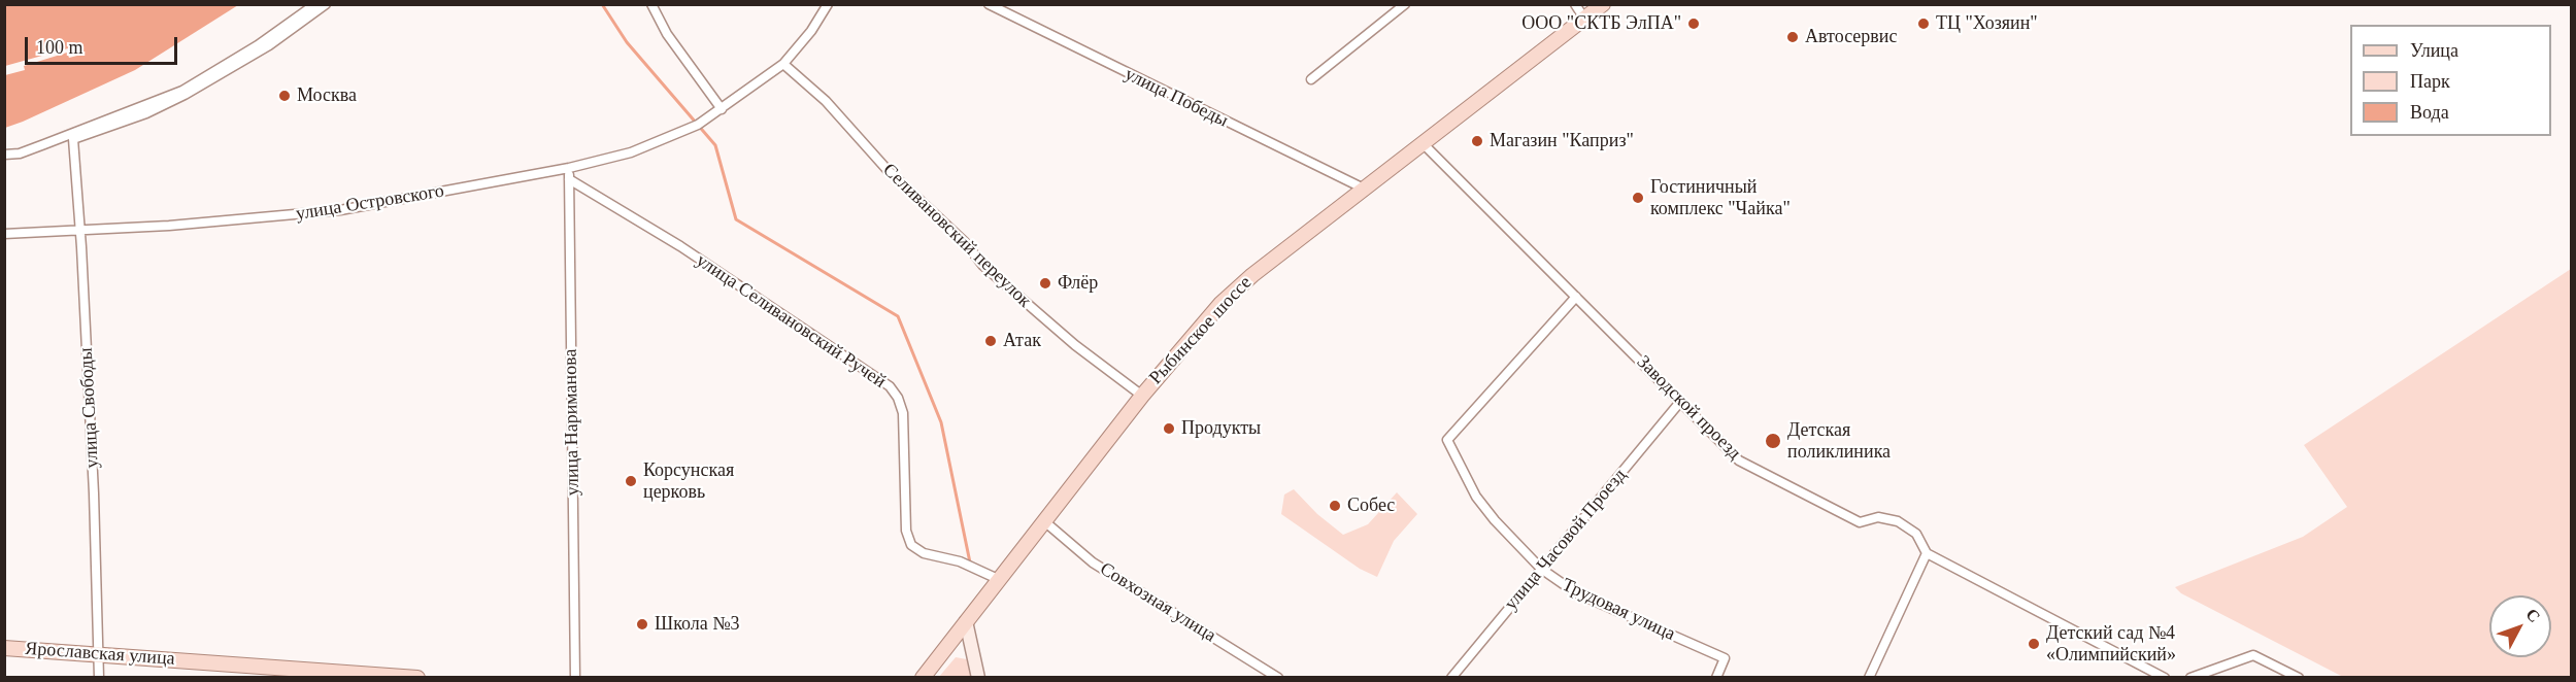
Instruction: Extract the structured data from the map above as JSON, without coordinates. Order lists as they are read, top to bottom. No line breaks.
{"streets":{"main road":["Рыбинское шоссе","Ярославская улица"],"street":["улица Победы","улица Островского","Селивановский переулок","улица Селивановский Ручей","улица Свободы","Заводской проезд","улица Нариманова","улица Часовой Проезд","Совхозная улица","Трудовая улица"]},"crossings":[["улица Победы","Рыбинское шоссе"],["улица Островского","Селивановский переулок"],["улица Островского","улица Свободы"],["улица Островского","улица Нариманова"],["Селивановский переулок","Рыбинское шоссе"],["улица Селивановский Ручей","Рыбинское шоссе"],["улица Селивановский Ручей","улица Нариманова"],["Рыбинское шоссе","Заводской проезд"],["Рыбинское шоссе","Совхозная улица"],["улица Свободы","Ярославская улица"],["Заводской проезд","улица Часовой Проезд"],["Заводской проезд","Трудовая улица"],["улица Часовой Проезд","Трудовая улица"]],"places":["ООО \"СКТБ ЭлПА\"","ТЦ \"Хозяин\"","Автосервис","Москва","Магазин \"Каприз\"","Гостиничный комплекс \"Чайка\"","Флёр","Атак","Продукты","Детская поликлиника","Корсунская церковь","Собес","Школа №3","Детский сад №4 «Олимпийский»"],"legend":["Улица","Парк","Вода"],"scale_bar":"100 m","north":"top right"}
